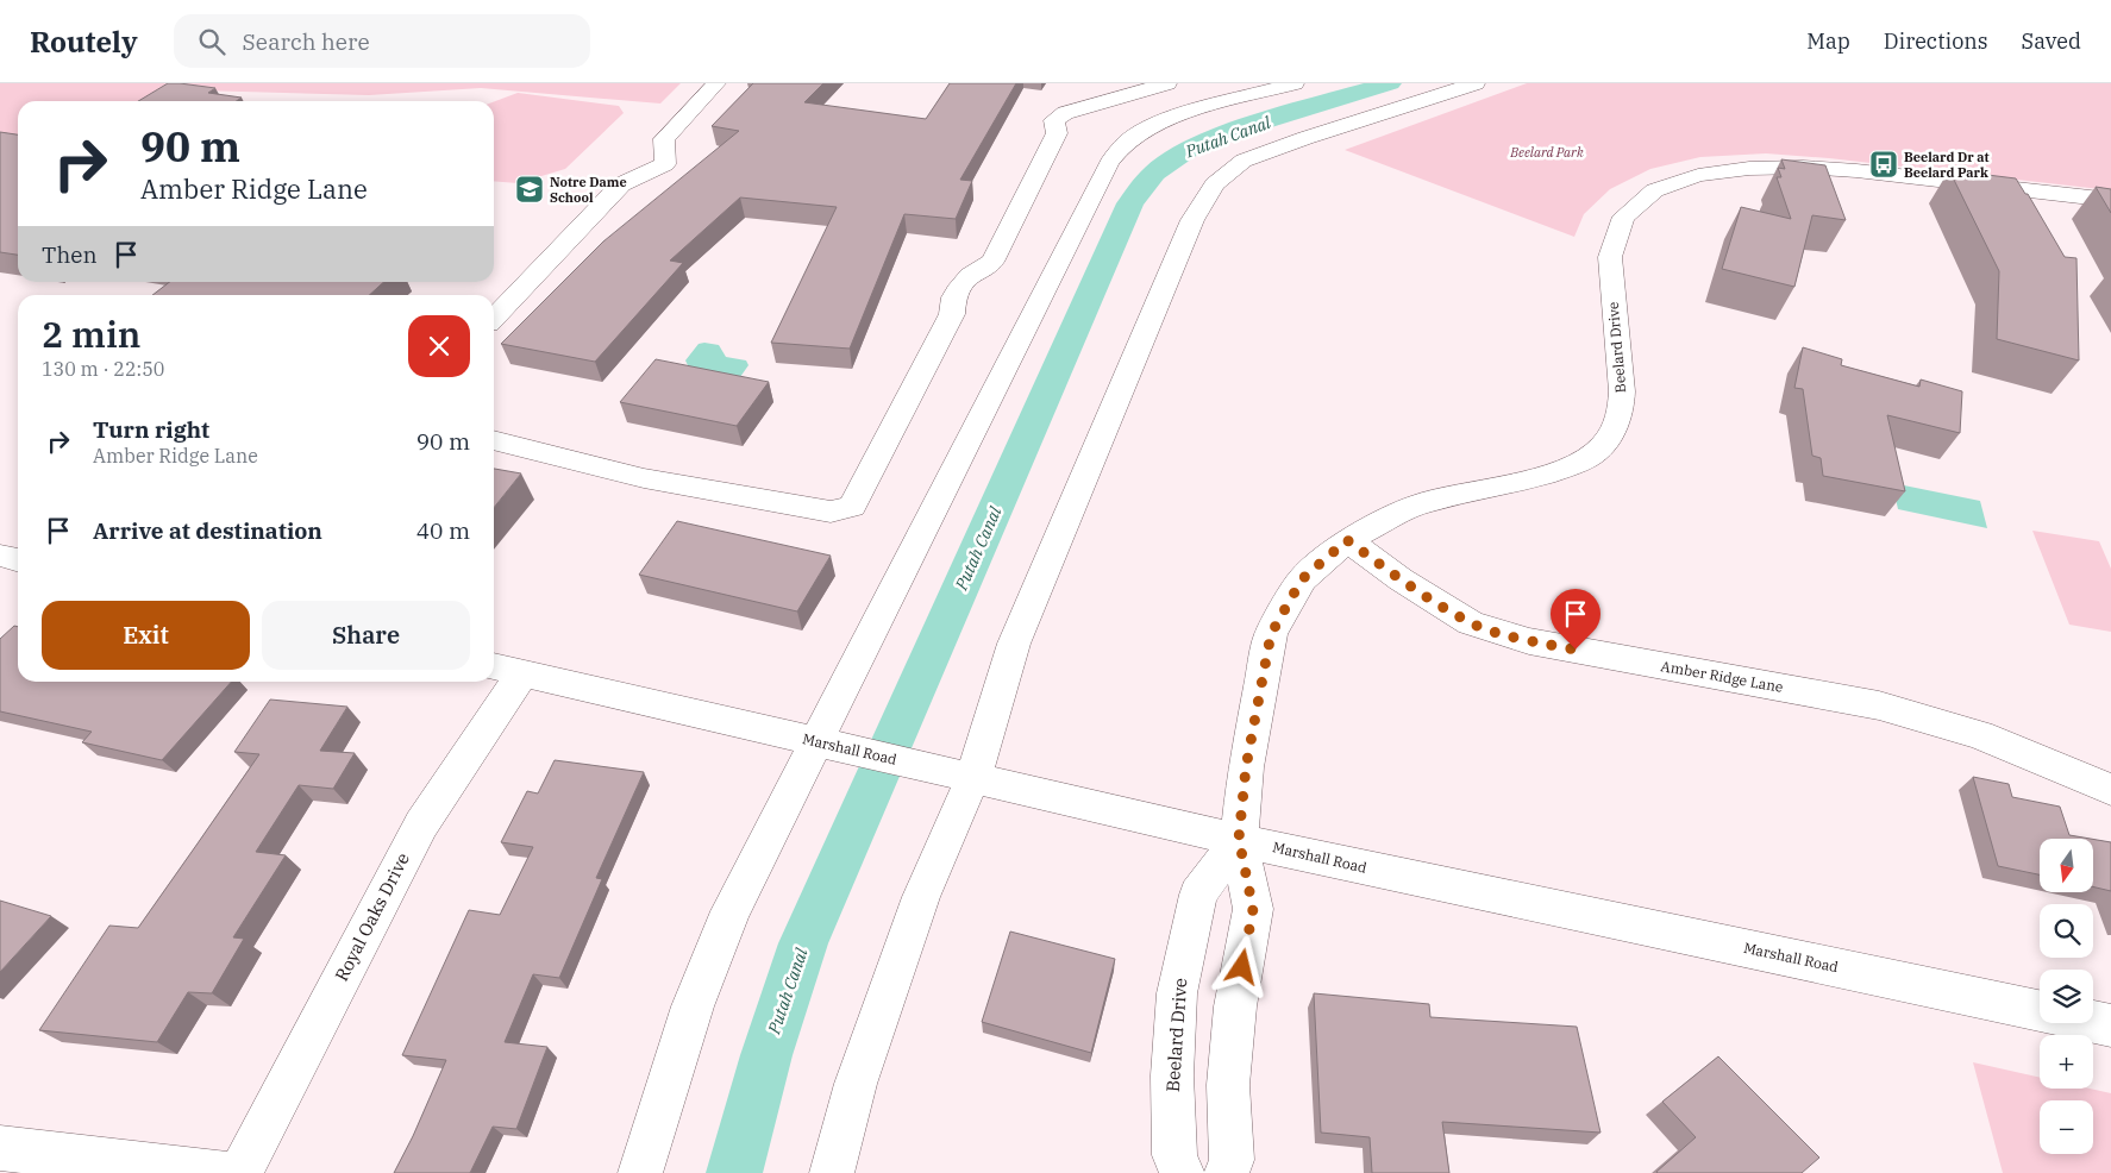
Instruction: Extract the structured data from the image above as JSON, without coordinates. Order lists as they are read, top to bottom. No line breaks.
{"streets":{"street":["Beelard Drive","Amber Ridge Lane","Marshall Road","Royal Oaks Drive"]},"crossings":[["Beelard Drive","Amber Ridge Lane"],["Beelard Drive","Marshall Road"],["Marshall Road","Royal Oaks Drive"]],"water":["Putah Canal"],"parks":["Beelard Park"],"places":{"bus stop":["Beelard Dr at Beelard Park"],"school or university":["Notre Dame School"]},"north":"bottom","page":{"header":"Routely","search":"Search here","nav":["Map","Directions","Saved"],"turn":["90 m","Amber Ridge Lane"],"then":"Then","heading":["2 min","130 m · 22:50"],"list":[{"name":"Turn right","note":"Amber Ridge Lane","value":"90 m"},{"name":"Arrive at destination","value":"40 m"}],"buttons":["Exit","Share"],"map_buttons":["+","−"]}}
